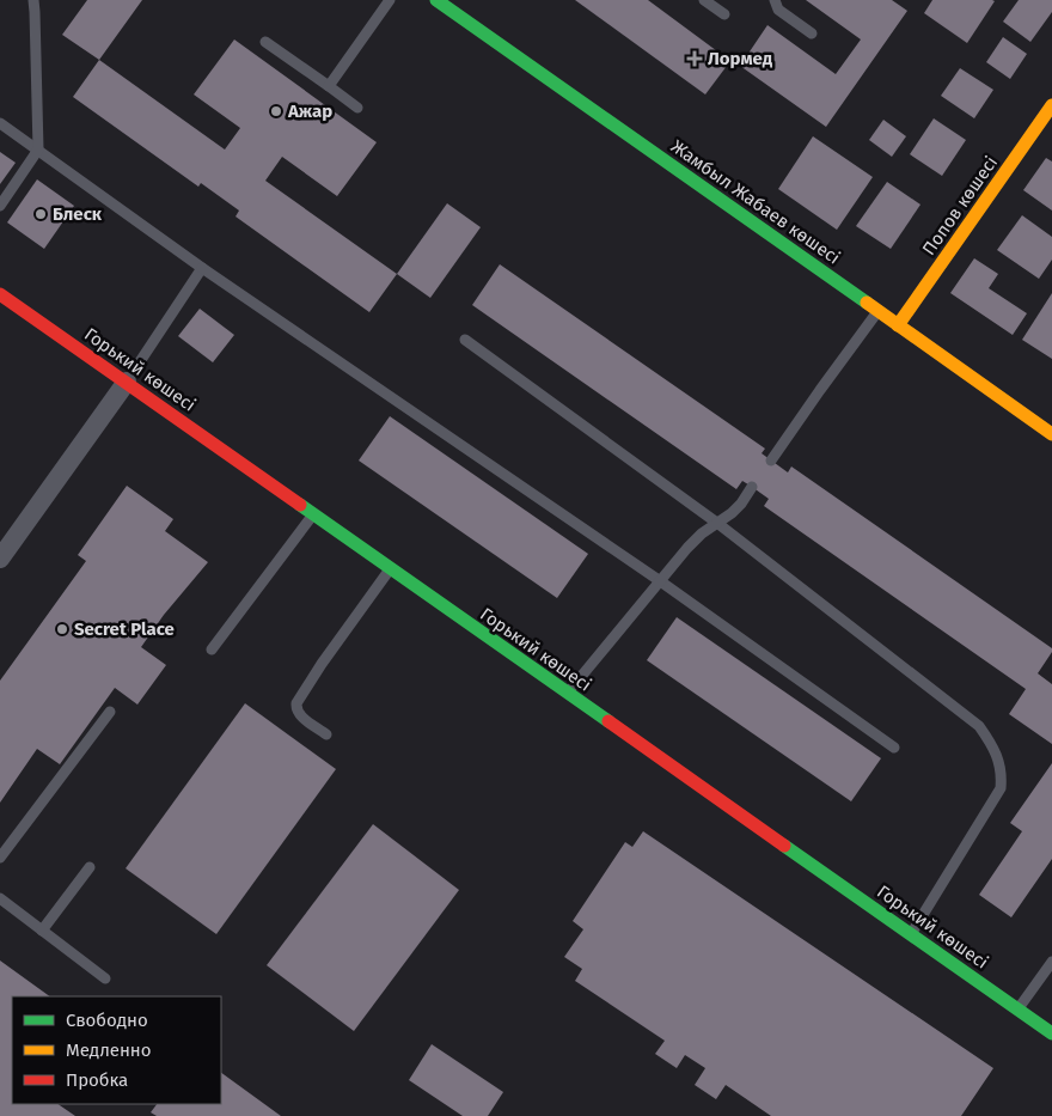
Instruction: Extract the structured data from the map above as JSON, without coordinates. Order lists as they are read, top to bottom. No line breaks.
{"streets":{"main road":["Жамбыл Жабаев көшесі","Попов көшесі","Горький көшесі"]},"crossings":[["Жамбыл Жабаев көшесі","Попов көшесі"]],"places":{"health":["Лормед"],"other":["Ажар","Блеск","Secret Place"]},"legend":["Свободно","Медленно","Пробка"]}
